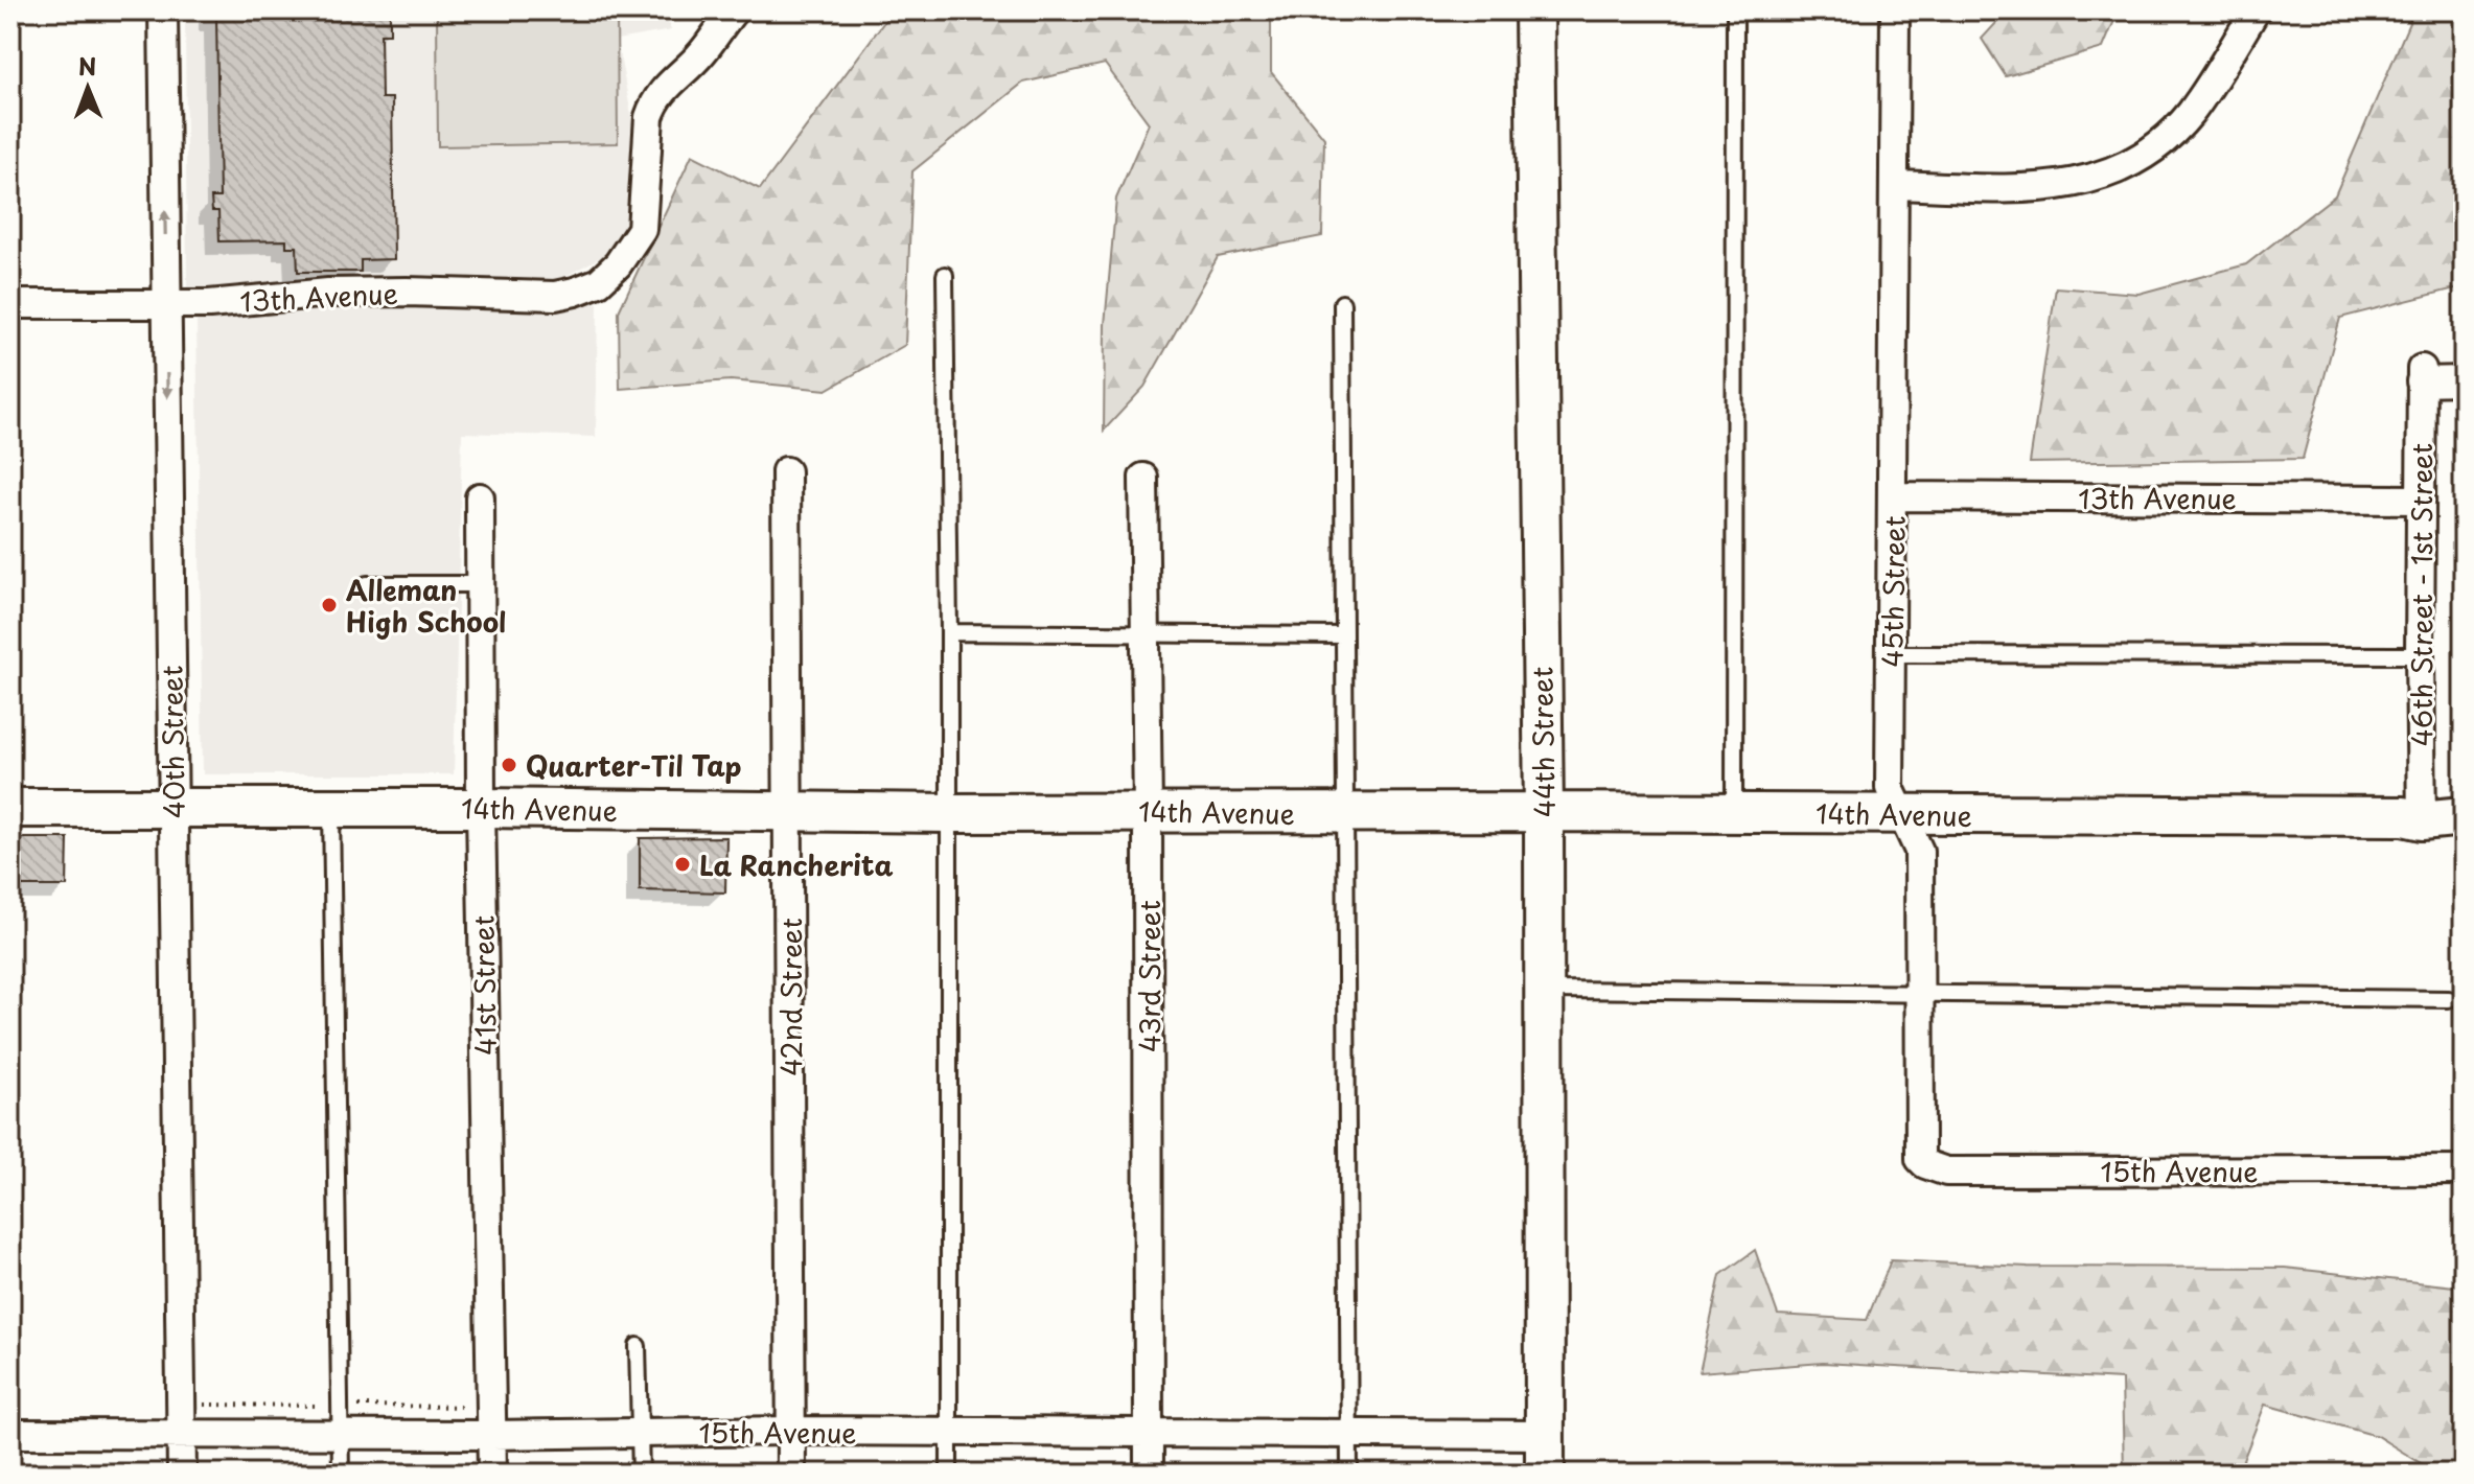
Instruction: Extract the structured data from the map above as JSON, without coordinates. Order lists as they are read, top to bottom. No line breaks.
{"streets":{"street":["13th Avenue","45th Street","46th Street - 1st Street","40th Street","44th Street","14th Avenue","43rd Street","41st Street","42nd Street","15th Avenue"]},"crossings":[["13th Avenue","45th Street"],["13th Avenue","46th Street - 1st Street"],["13th Avenue","40th Street"],["45th Street","14th Avenue"],["45th Street","15th Avenue"],["46th Street - 1st Street","14th Avenue"],["40th Street","14th Avenue"],["40th Street","15th Avenue"],["44th Street","14th Avenue"],["44th Street","15th Avenue"],["14th Avenue","43rd Street"],["14th Avenue","41st Street"],["14th Avenue","42nd Street"],["43rd Street","15th Avenue"],["41st Street","15th Avenue"],["42nd Street","15th Avenue"]],"places":["Alleman High School","Quarter-Til Tap","La Rancherita"],"north":"top"}
